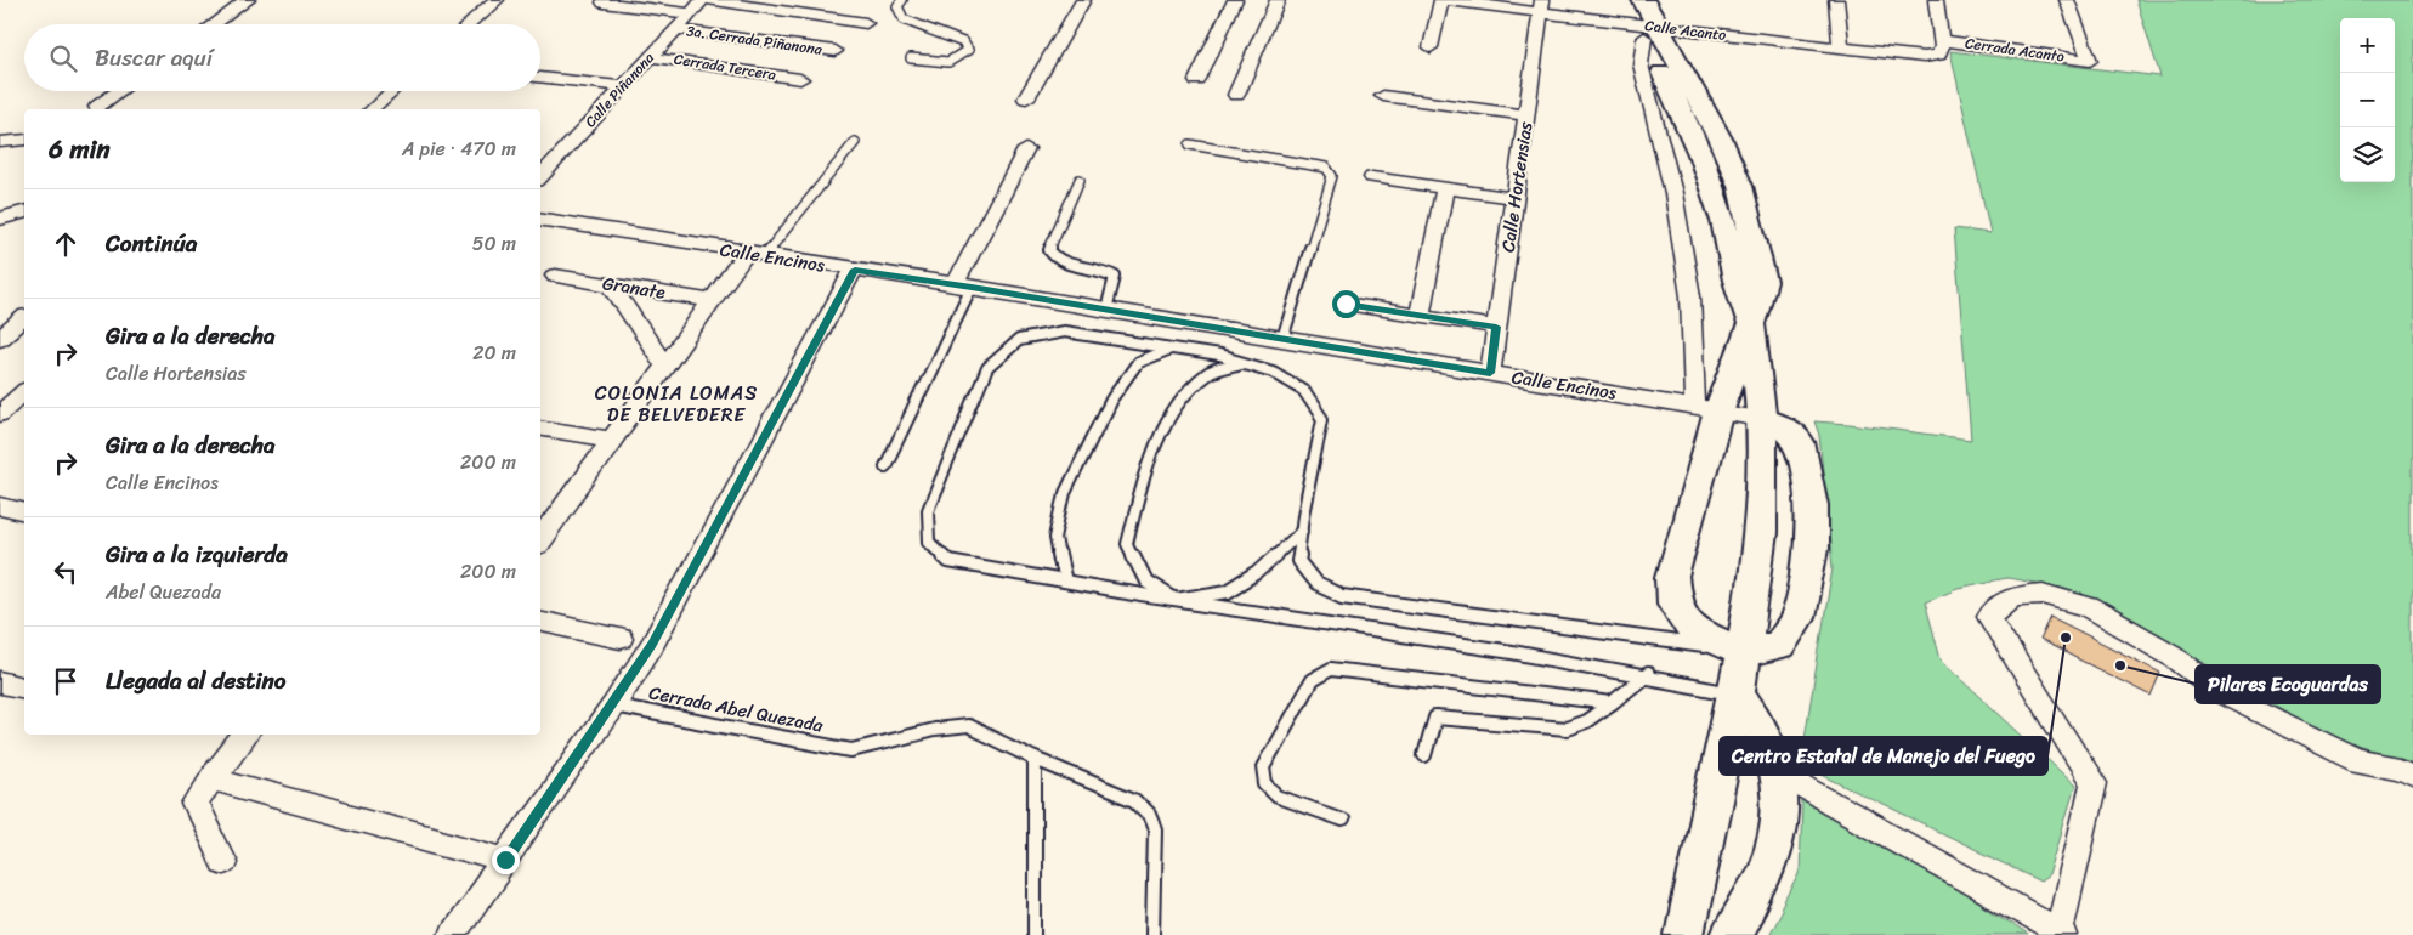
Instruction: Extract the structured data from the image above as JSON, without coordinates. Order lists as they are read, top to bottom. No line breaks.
{"streets":{"street":["Calle Acanto","3a. Cerrada Piñanona","Cerrada Acanto","Cerrada Tercera","Calle Piñanona","Calle Hortensias","Calle Encinos","Granate"],"lane":["Cerrada Abel Quezada"]},"crossings":[["Calle Acanto","Cerrada Acanto"],["Calle Acanto","Calle Hortensias"],["3a. Cerrada Piñanona","Calle Piñanona"],["Cerrada Tercera","Calle Piñanona"],["Calle Hortensias","Calle Encinos"]],"districts":["COLONIA LOMAS DE BELVEDERE"],"places":["Centro Estatal de Manejo del Fuego","Pilares Ecoguardas"],"page":{"map_buttons":["+","−"],"search":"Buscar aquí","heading":["6 min","A pie · 470 m"],"list":[["Continúa","50 m"],["Gira a la derecha","Calle Hortensias","20 m"],["Gira a la derecha","Calle Encinos","200 m"],["Gira a la izquierda","Abel Quezada","200 m"],"Llegada al destino"]}}
